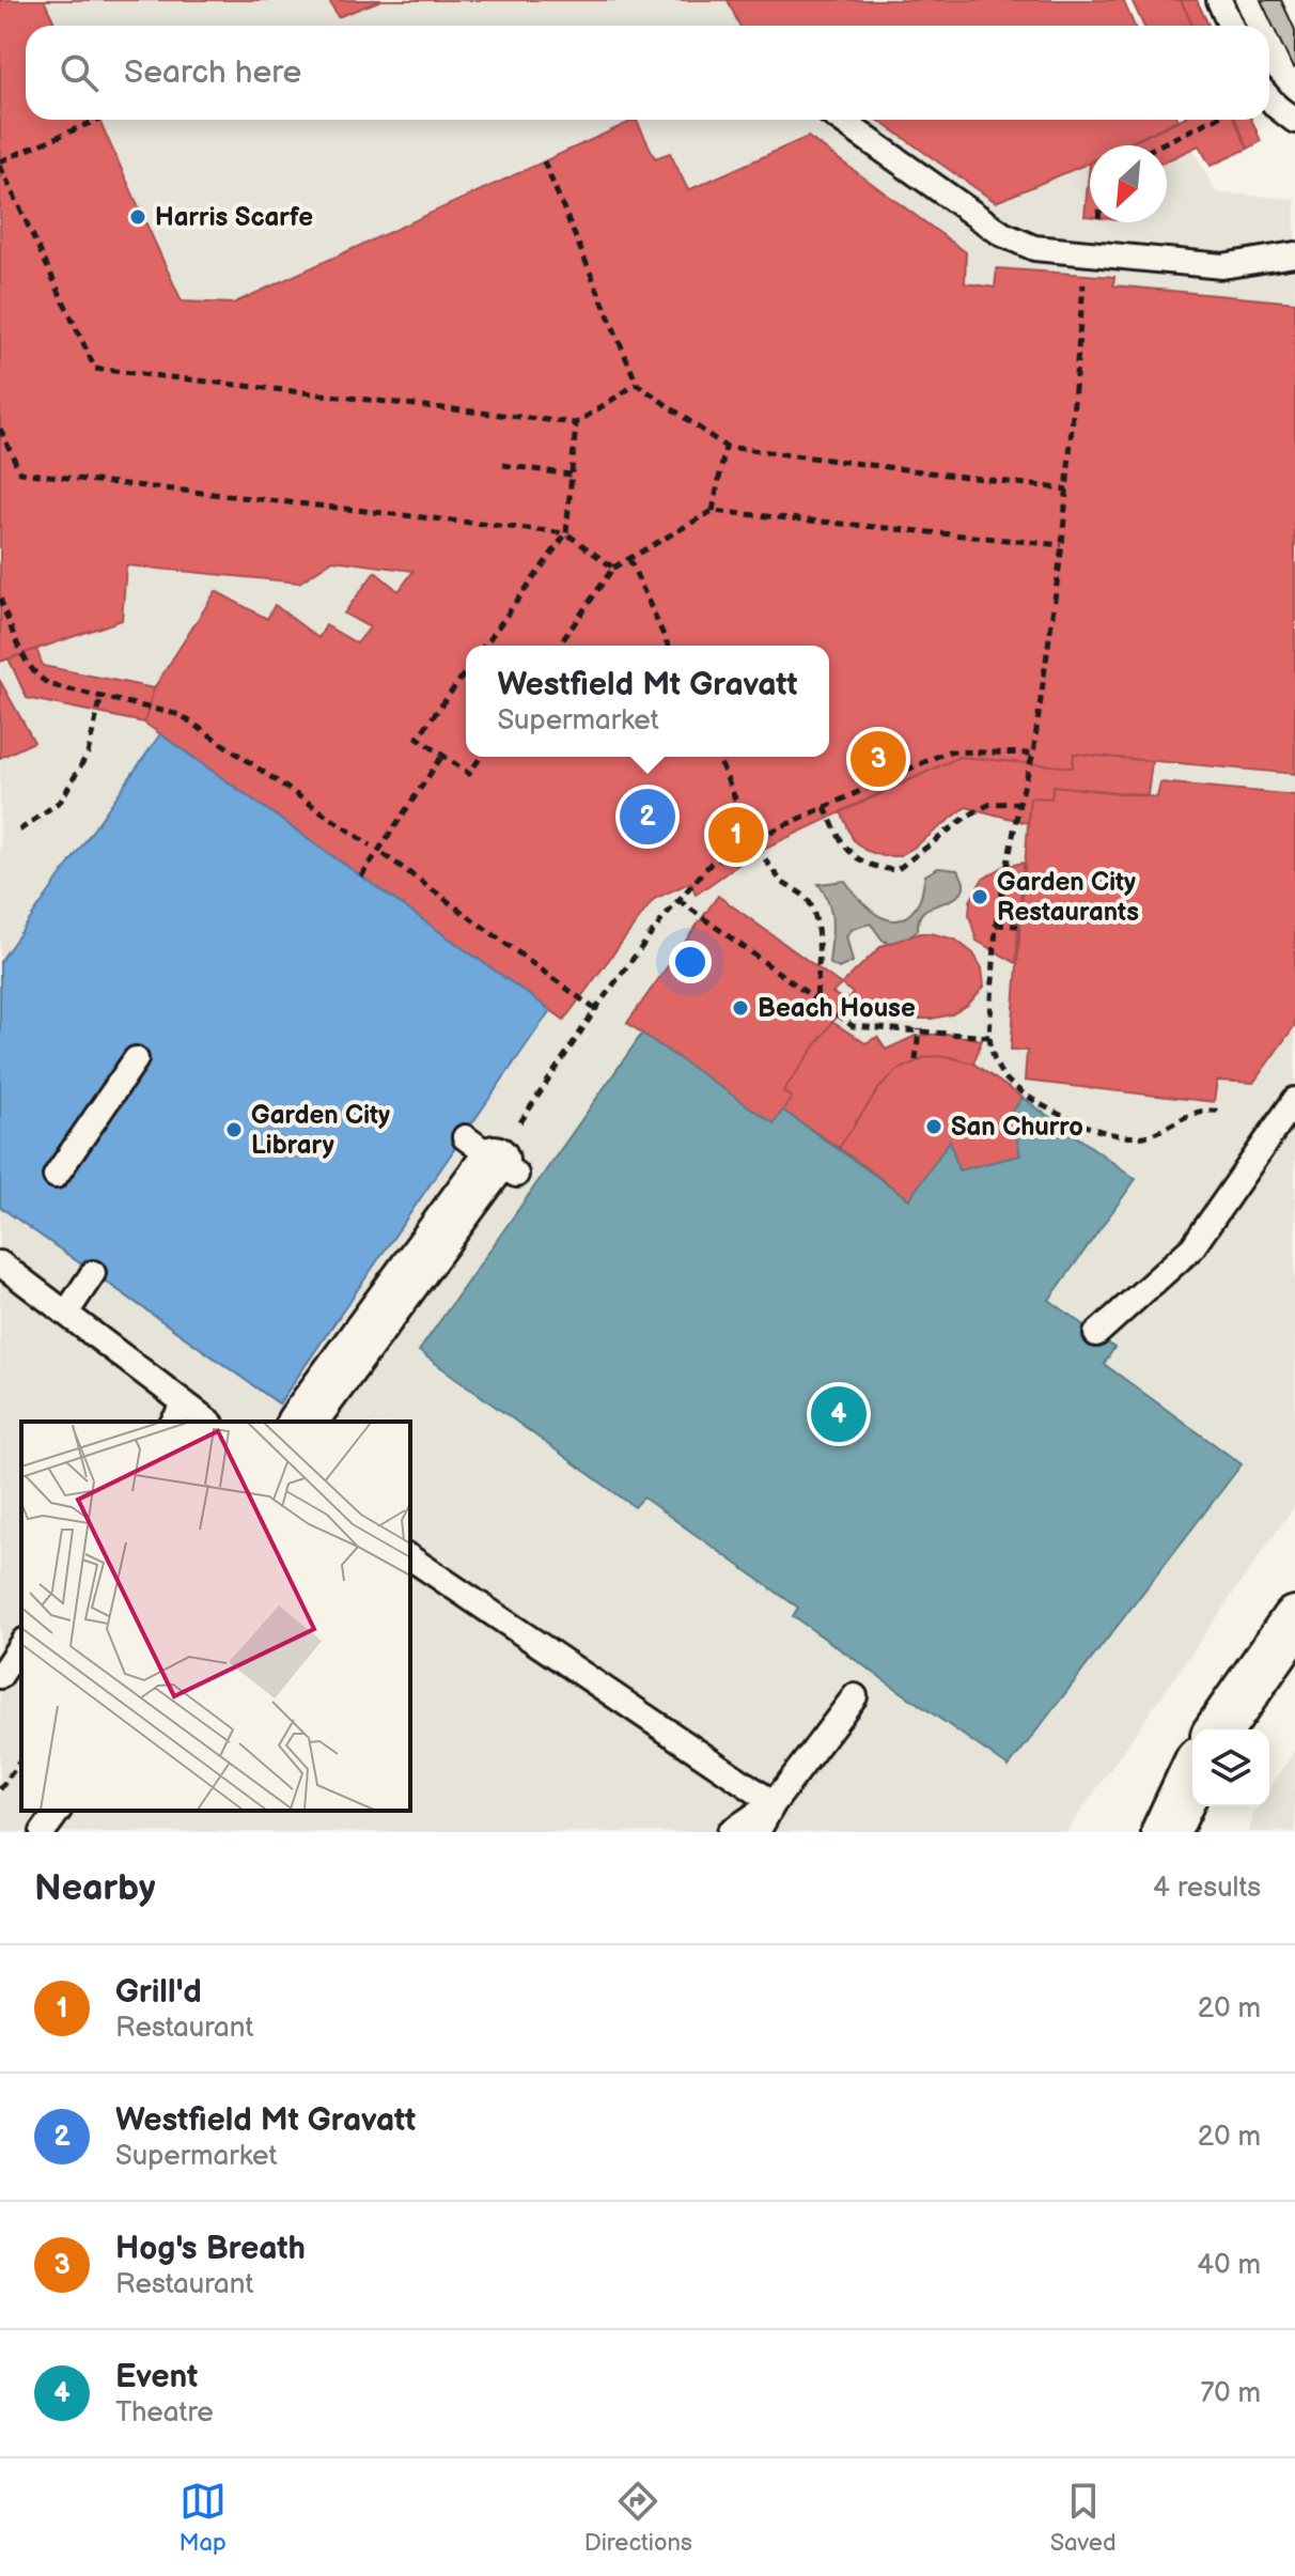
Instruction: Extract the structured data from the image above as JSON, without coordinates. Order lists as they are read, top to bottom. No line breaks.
{"places":["Harris Scarfe","Garden City Restaurants","Beach House","San Churro","Garden City Library"],"north":"bottom left","page":{"search":"Search here","popup":["Westfield Mt Gravatt","Supermarket"],"pins":["3","2","1","4"],"heading":["Nearby","4 results"],"list":[{"mark":"1","name":"Grill'd","note":"Restaurant","value":"20 m"},{"mark":"2","name":"Westfield Mt Gravatt","note":"Supermarket","value":"20 m"},{"mark":"3","name":"Hog's Breath","note":"Restaurant","value":"40 m"},{"mark":"4","name":"Event","note":"Theatre","value":"70 m"}],"nav":["Map","Directions","Saved"]}}
